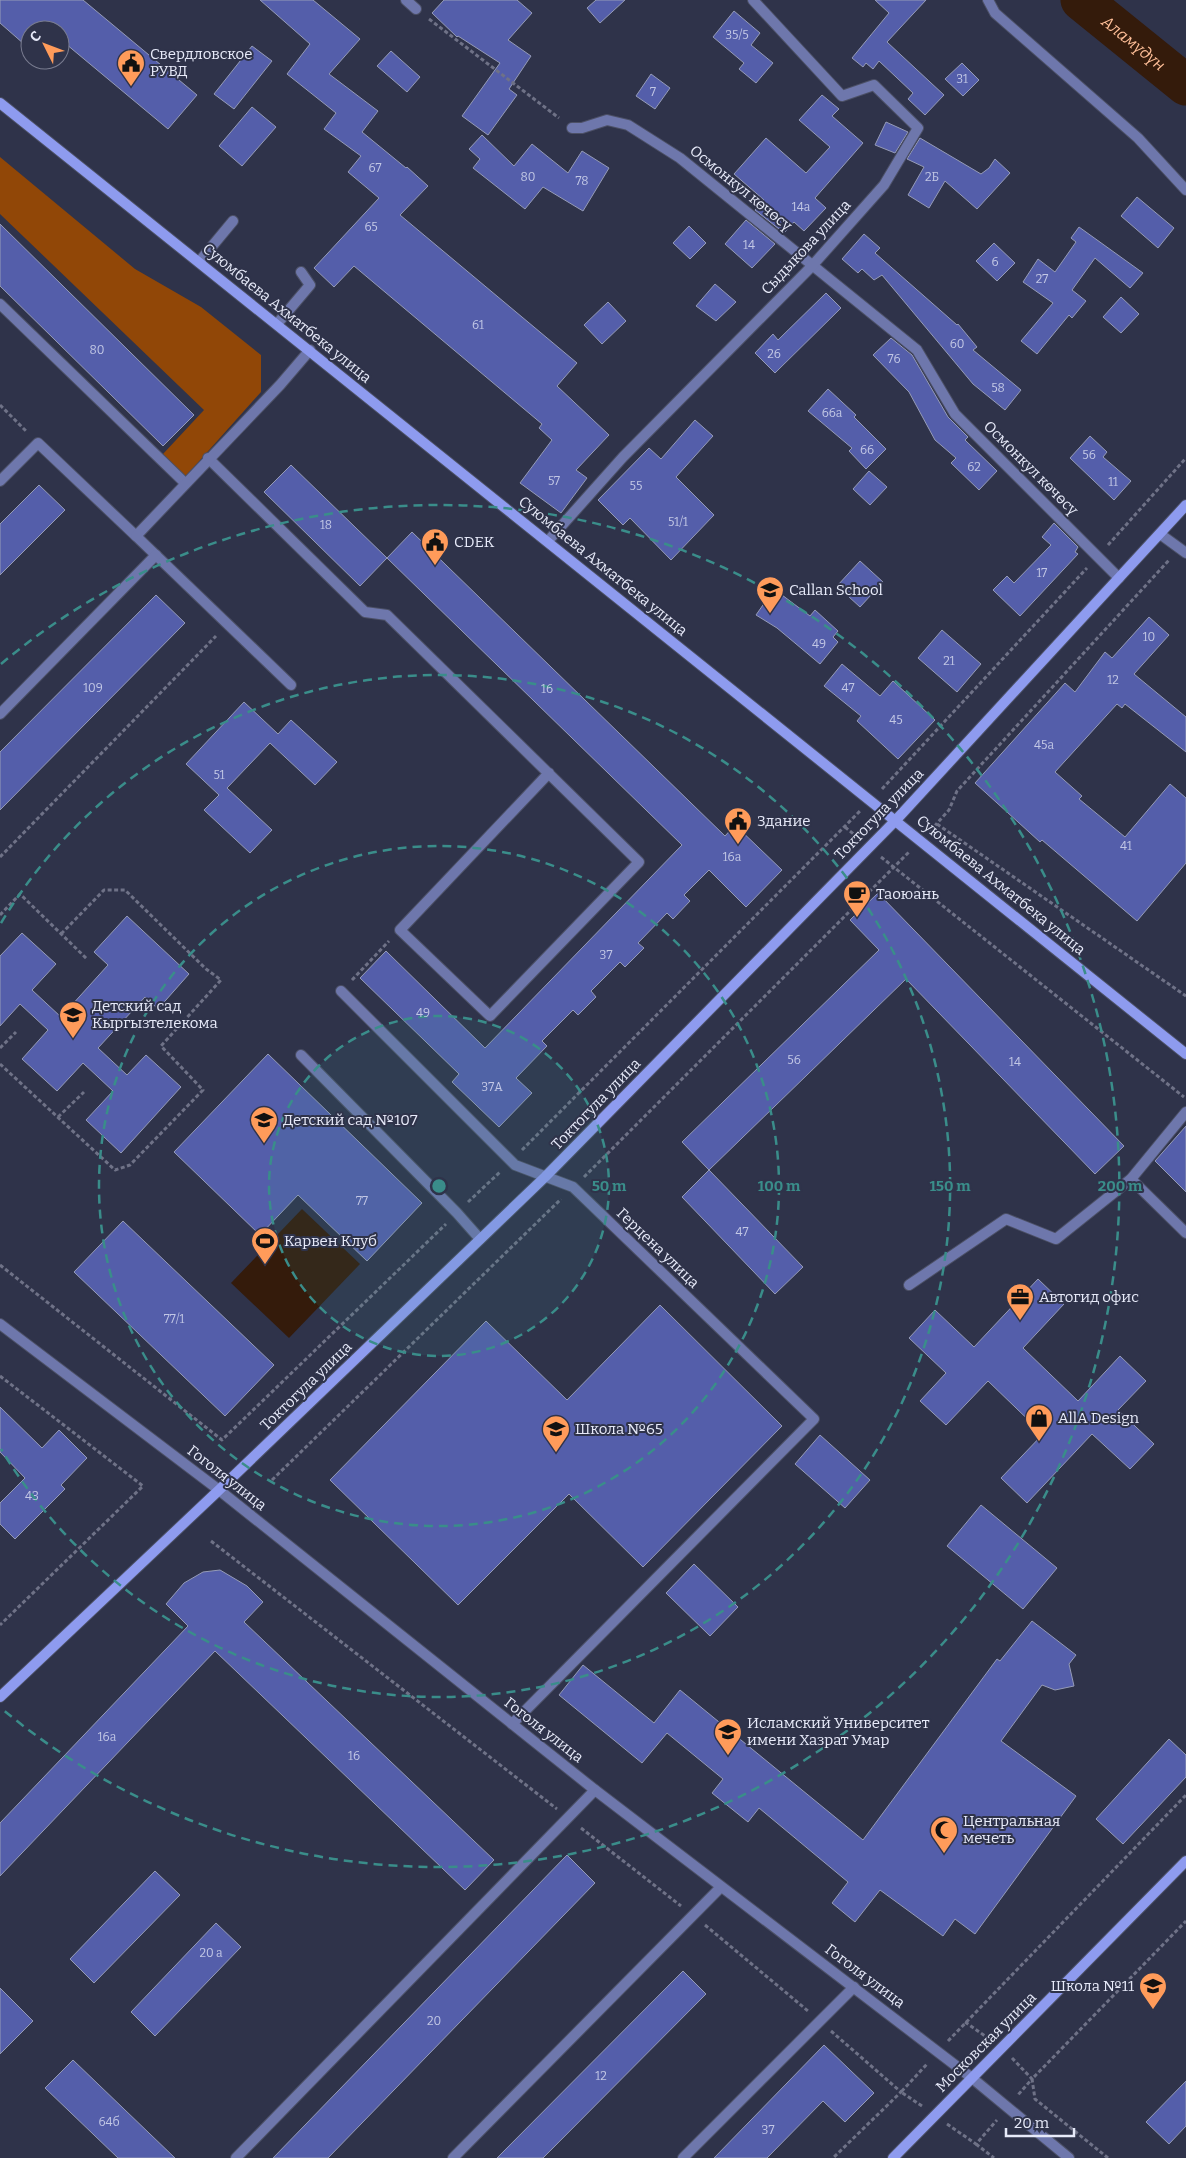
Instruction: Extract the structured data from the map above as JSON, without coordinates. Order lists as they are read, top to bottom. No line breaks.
{"streets":{"street":["Осмонкул көчөсү","Сыдыкова улица","Суюмбаева Ахматбека улица","Токтогула улица","Герцена улица","Гоголя улица","Московская улица"]},"crossings":[["Осмонкул көчөсү","Сыдыкова улица"],["Осмонкул көчөсү","Токтогула улица"],["Сыдыкова улица","Суюмбаева Ахматбека улица"],["Суюмбаева Ахматбека улица","Токтогула улица"],["Токтогула улица","Герцена улица"],["Токтогула улица","Гоголя улица"],["Герцена улица","Гоголя улица"],["Гоголя улица","Московская улица"]],"water":["Аламүдүн"],"places":{"public building":["Свердловское РУВД","CDEK","Здание"],"school or university":["Callan School","Детский сад Кыргызтелекома","Детский сад №107","Школа №65","Исламский Университет имени Хазрат Умар","Школа №11"],"cafe":["Таоюань"],"sports":["Карвен Клуб"],"office":["Автогид офис"],"shop":["AllA Design"],"mosque":["Центральная мечеть"]},"house_numbers":["35/5","31","7","67","80","2Б","78","14а","65","14","6","27","61","60","80","26","76","58","66а","66","56","62","57","11","55","51/1","18","17","10","49","21","12","109","47","16","45","45а","51","41","16а","37","49","56","14","37А","77","47","77/1","43","16а","16","20 а","20","12","64б","37"],"scale_bar":"20 m","north":"top left","rings":["50 m","100 m","150 m","200 m"]}
